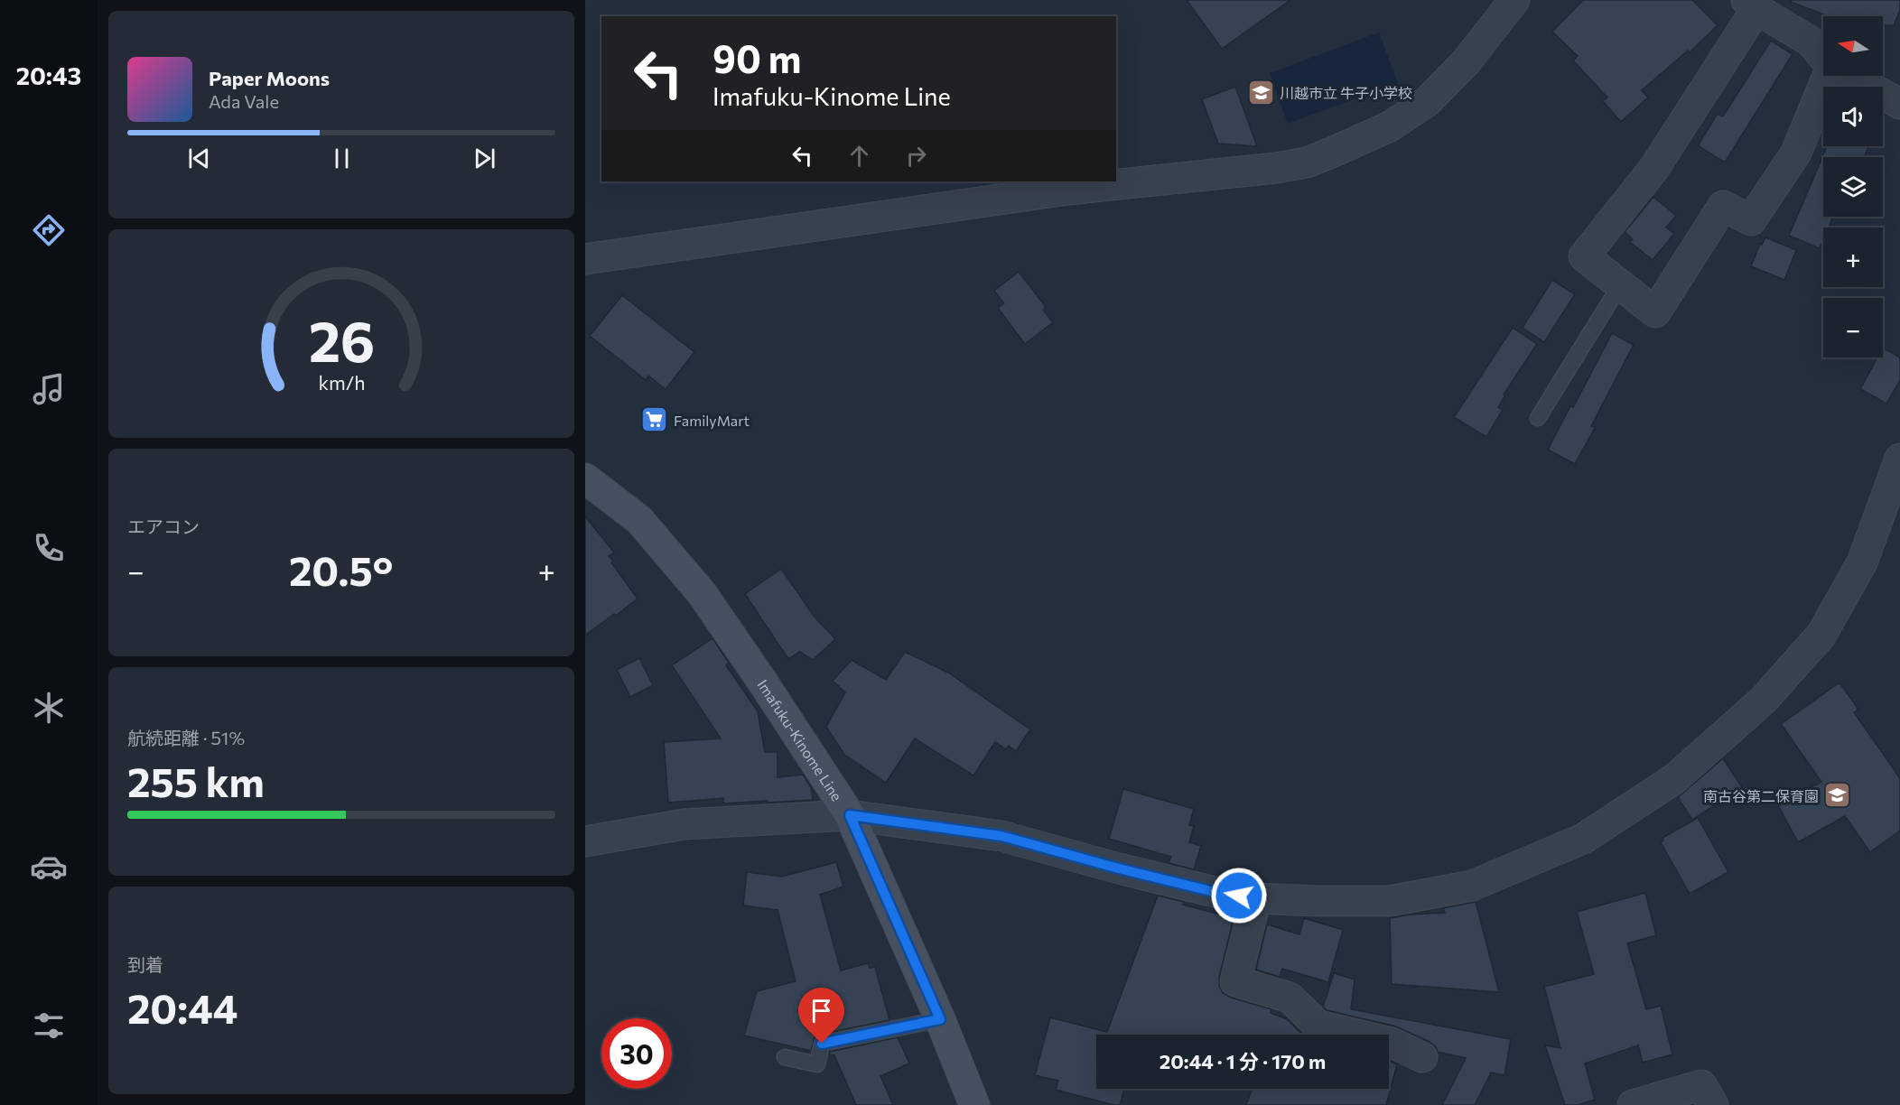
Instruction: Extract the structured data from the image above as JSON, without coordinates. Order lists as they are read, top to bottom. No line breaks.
{"streets":{"main road":["Imafuku-Kinome Line"]},"places":{"school or university":["川越市立 牛子小学校","南古谷第二保育園"],"supermarket":["FamilyMart"]},"north":"left","page":{"tabs":"20:43","map_buttons":["+","−"],"turn":["90 m","Imafuku-Kinome Line"],"song":["Paper Moons","Ada Vale"],"tile":["エアコン",["航続距離 · 51%","255 km"],["到着","20:44"]],"heat":["−","20.5°","+"],"limit":"30","trip":"20:44 · 1 分 · 170 m","gauge":["26","km/h"]}}
